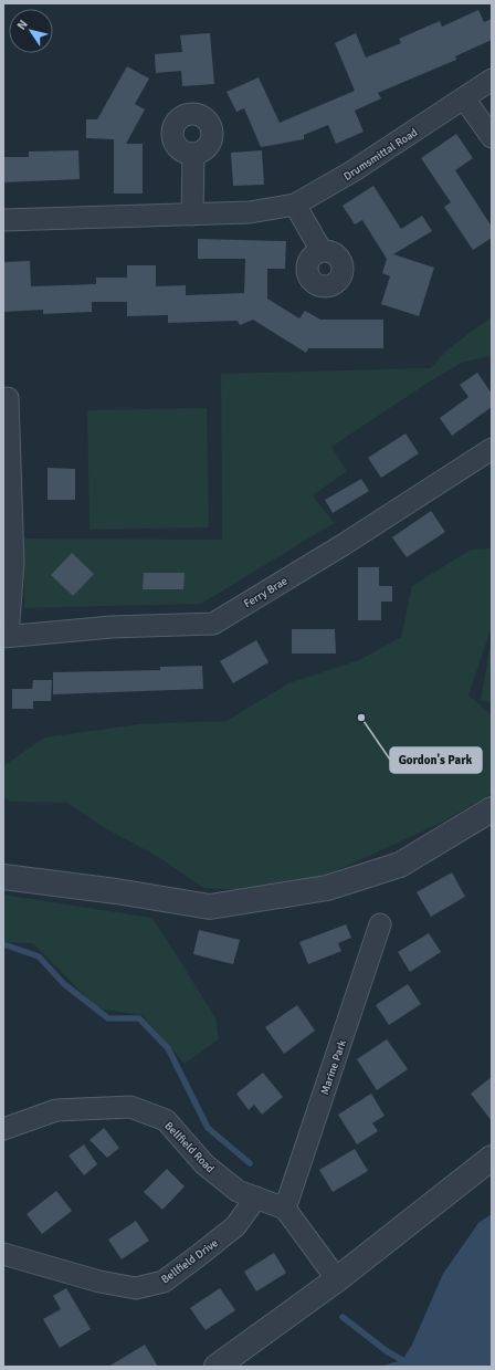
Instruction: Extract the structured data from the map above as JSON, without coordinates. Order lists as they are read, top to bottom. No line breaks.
{"streets":{"street":["Drumsmittal Road","Ferry Brae","Marine Park","Bellfield Road","Bellfield Drive"]},"crossings":[["Marine Park","Bellfield Road"],["Bellfield Road","Bellfield Drive"]],"places":["Gordon's Park"],"north":"top left"}
